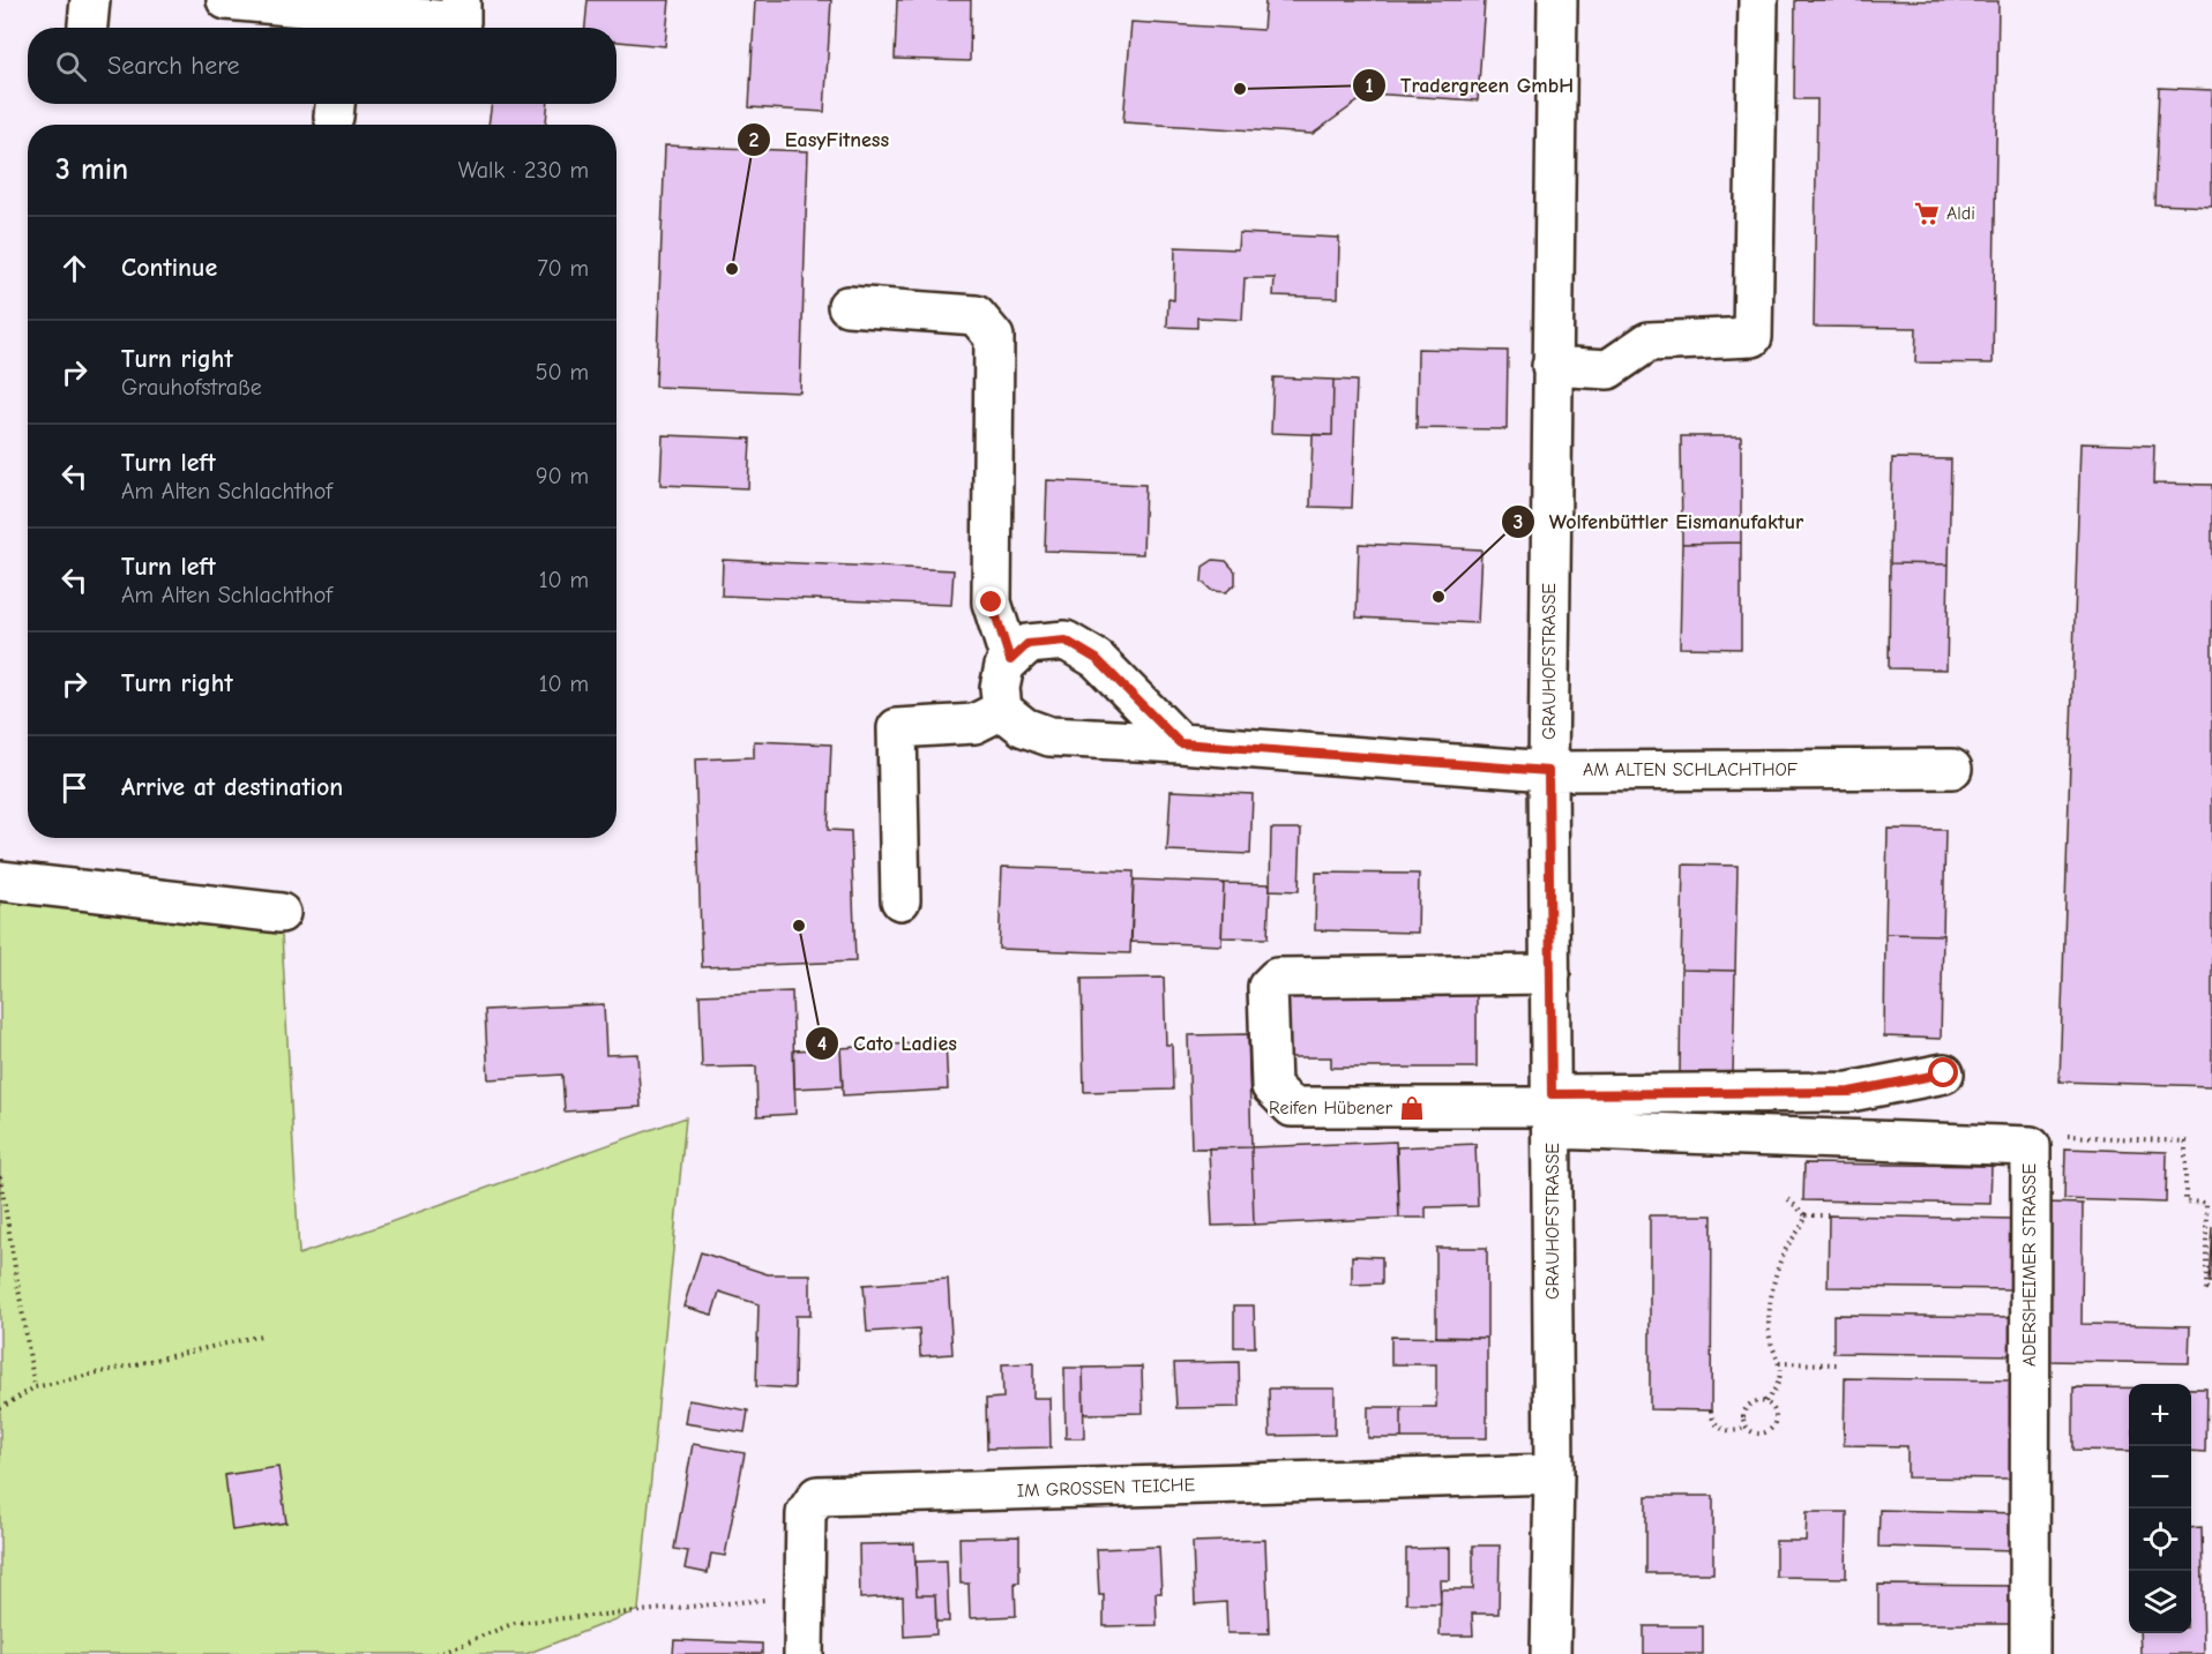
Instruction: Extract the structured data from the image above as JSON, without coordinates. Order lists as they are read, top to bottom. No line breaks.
{"streets":{"street":["GRAUHOFSTRASSE","AM ALTEN SCHLACHTHOF","ADERSHEIMER STRASSE","IM GROSSEN TEICHE"]},"crossings":[["GRAUHOFSTRASSE","AM ALTEN SCHLACHTHOF"],["GRAUHOFSTRASSE","ADERSHEIMER STRASSE"],["GRAUHOFSTRASSE","IM GROSSEN TEICHE"]],"places":{"other":["Tradergreen GmbH","EasyFitness","Wolfenbüttler Eismanufaktur","Cato Ladies"],"supermarket":["Aldi"],"shop":["Reifen Hübener"]},"page":{"search":"Search here","heading":["3 min","Walk · 230 m"],"list":[["Continue","70 m"],["Turn right","Grauhofstraße","50 m"],["Turn left","Am Alten Schlachthof","90 m"],["Turn left","Am Alten Schlachthof","10 m"],["Turn right","10 m"],"Arrive at destination"],"map_buttons":["+","−"]}}
